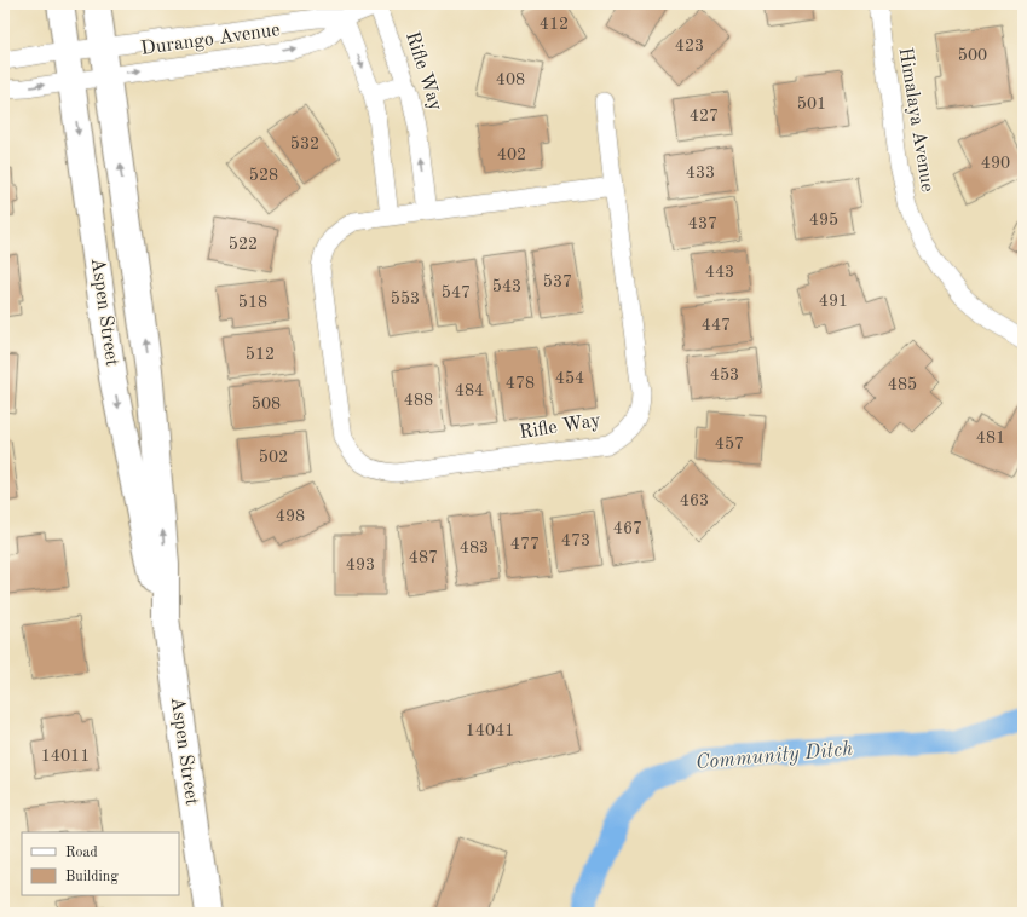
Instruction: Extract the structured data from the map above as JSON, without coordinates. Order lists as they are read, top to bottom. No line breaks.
{"streets":{"street":["Durango Avenue","Rifle Way","Himalaya Avenue","Aspen Street"]},"crossings":[["Durango Avenue","Rifle Way"],["Durango Avenue","Aspen Street"]],"water":["Community Ditch"],"house_numbers":["412","423","500","408","501","427","532","402","490","433","528","495","437","522","443","537","543","547","553","491","518","447","512","453","454","478","485","484","488","508","481","457","502","463","498","467","473","477","483","487","493","14041","14011"],"legend":["Road","Building"]}
